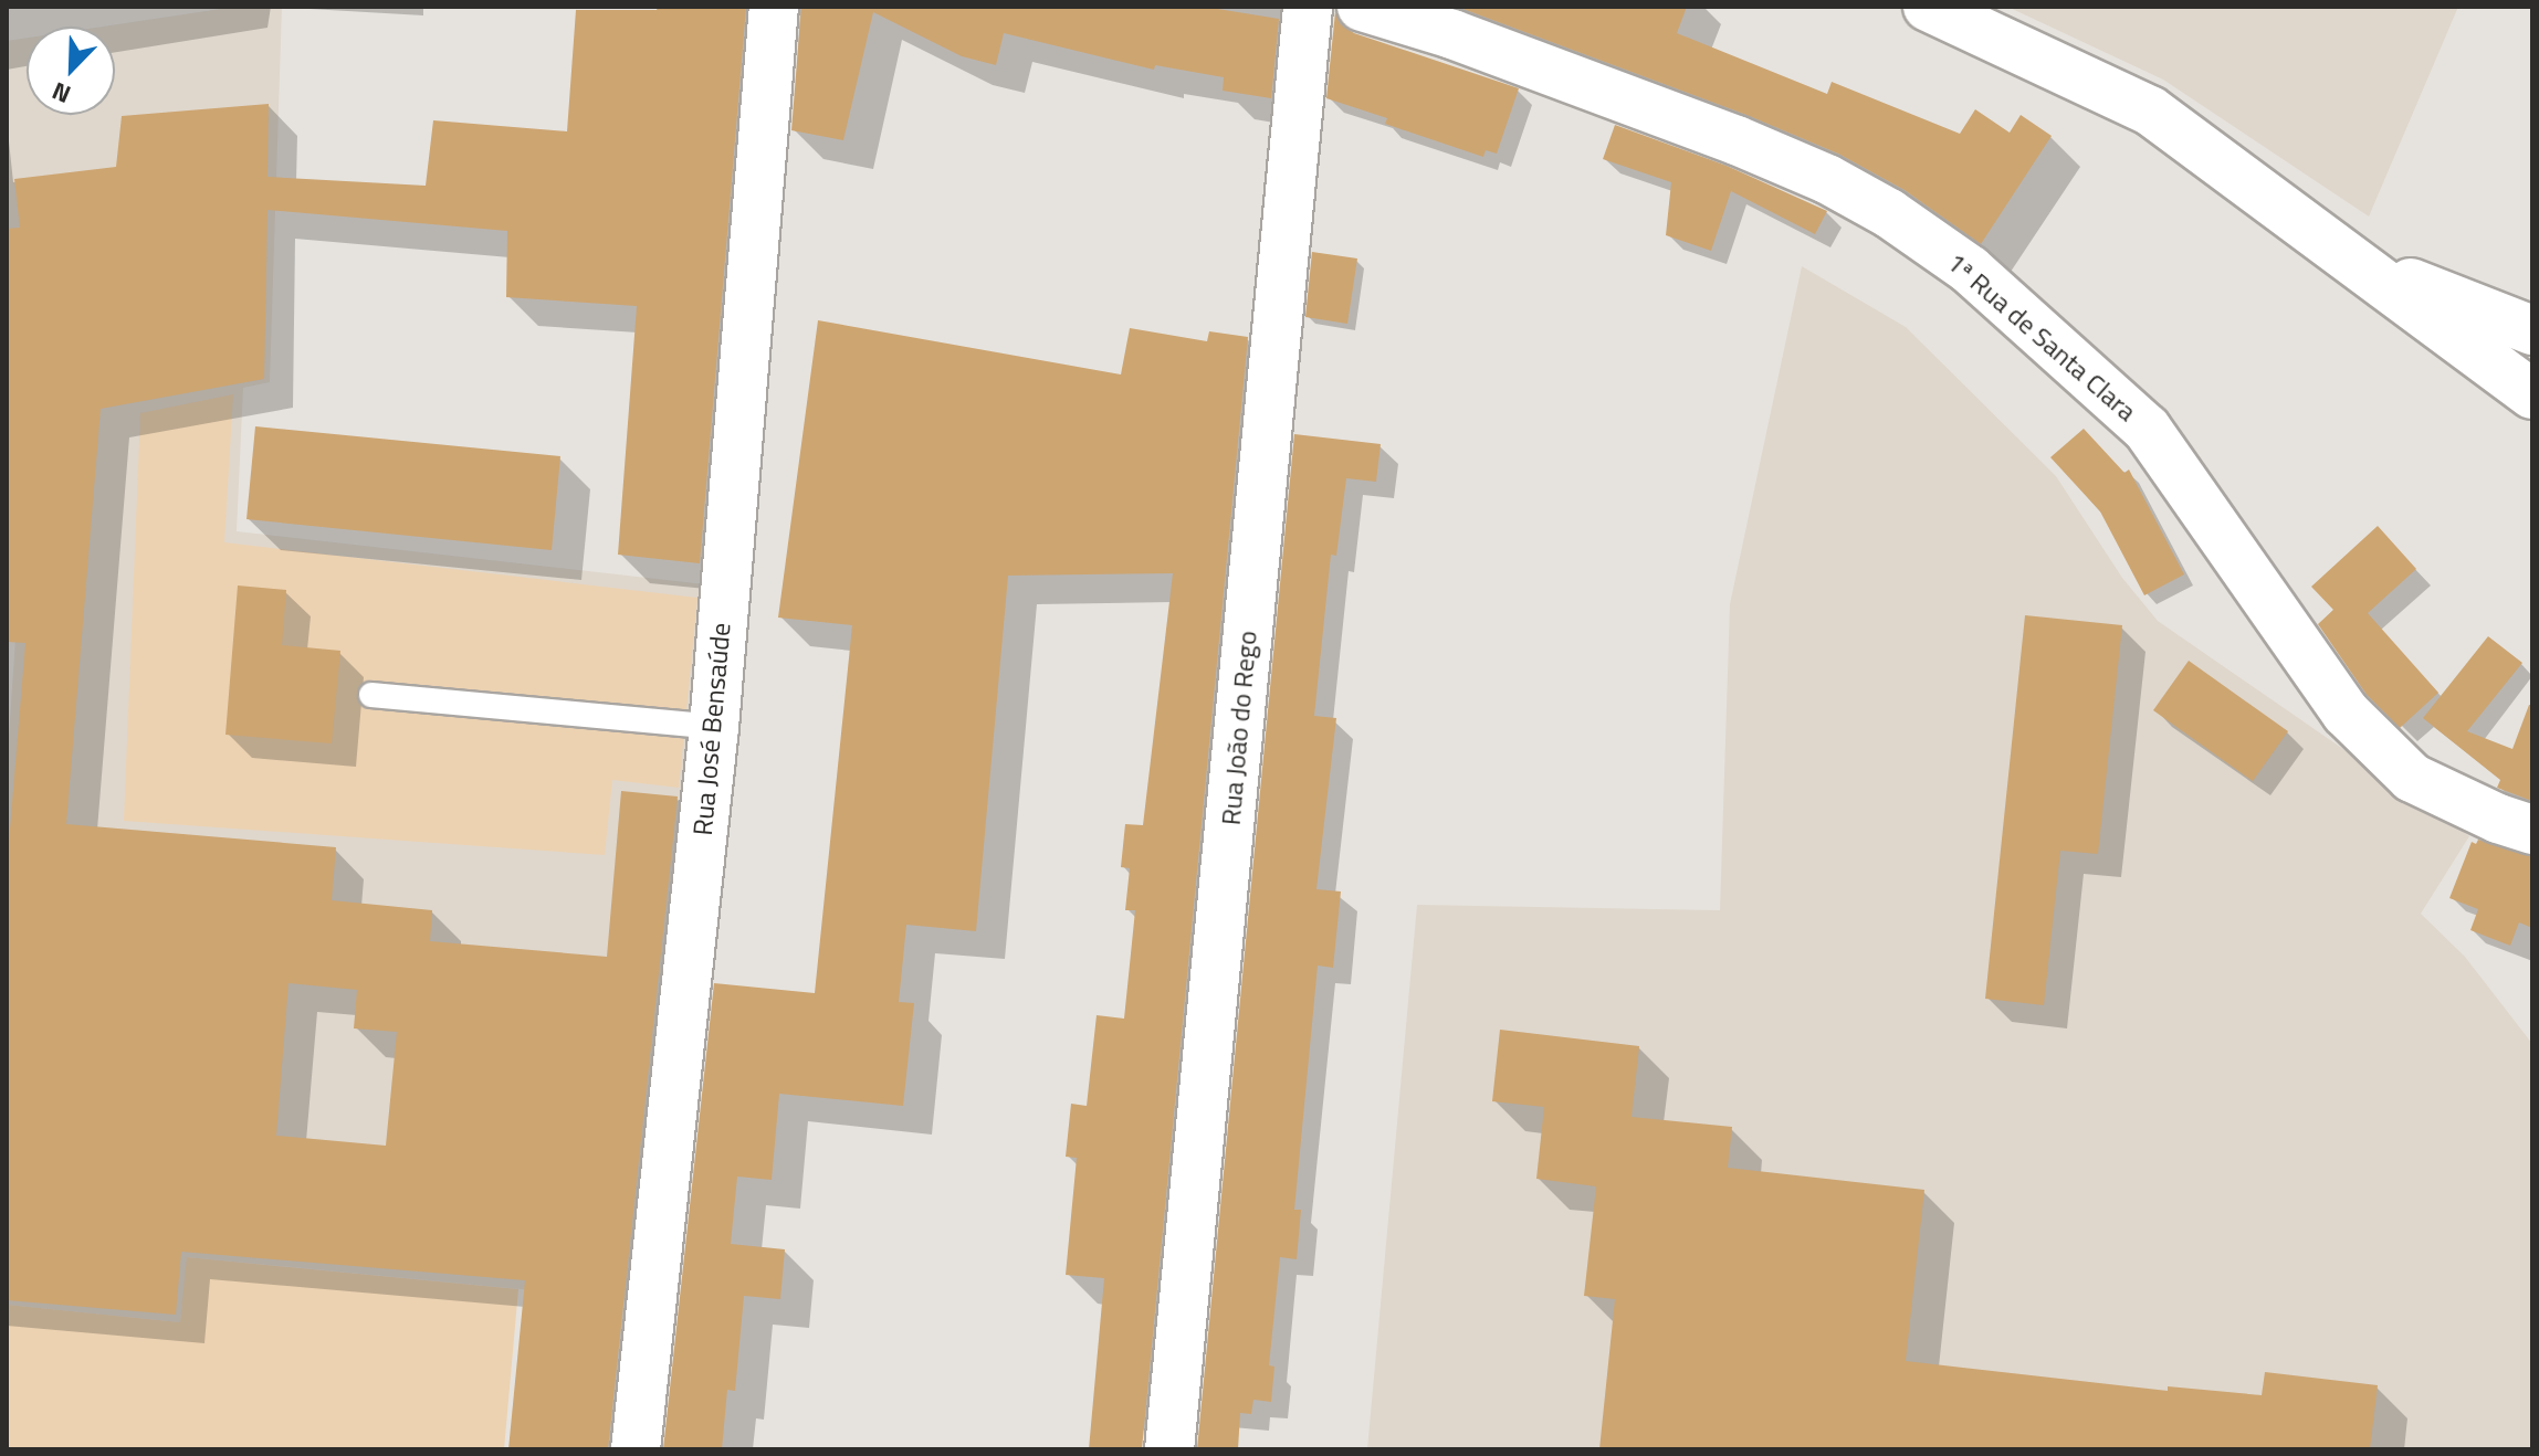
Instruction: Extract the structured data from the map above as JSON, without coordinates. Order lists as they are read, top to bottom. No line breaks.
{"streets":{"street":["1ª Rua de Santa Clara","Rua João do Rego","Rua José Bensaúde"]},"north":"bottom left"}
